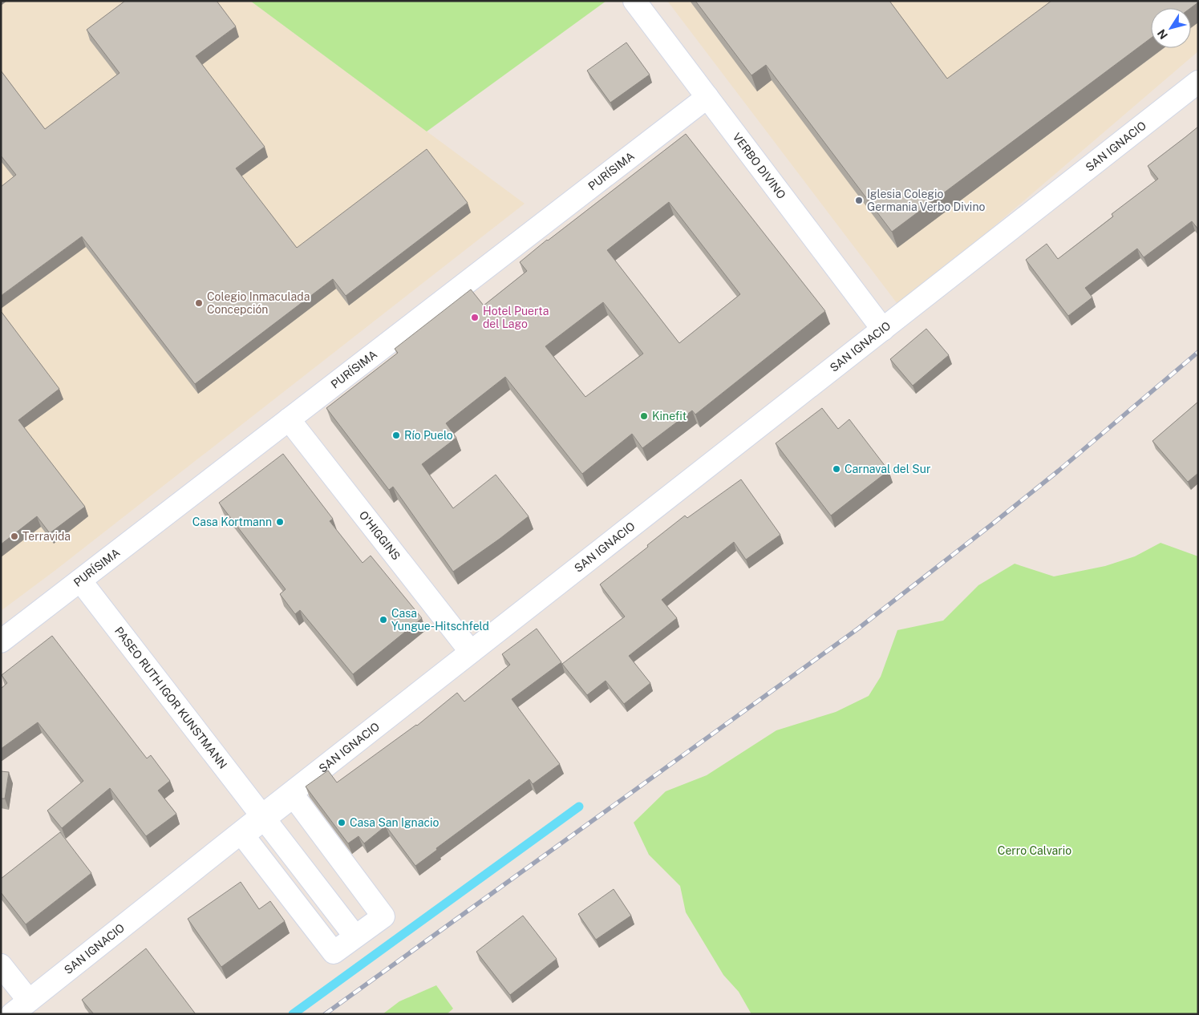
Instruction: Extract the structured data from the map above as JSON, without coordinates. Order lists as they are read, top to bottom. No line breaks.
{"streets":{"street":["SAN IGNACIO","VERBO DIVINO","PURÍSIMA","O'HIGGINS","PASEO RUTH IGOR KUNSTMANN"]},"crossings":[["SAN IGNACIO","VERBO DIVINO"],["SAN IGNACIO","O'HIGGINS"],["SAN IGNACIO","PASEO RUTH IGOR KUNSTMANN"],["VERBO DIVINO","PURÍSIMA"],["PURÍSIMA","O'HIGGINS"],["PURÍSIMA","PASEO RUTH IGOR KUNSTMANN"]],"parks":["Cerro Calvario"],"places":["Iglesia Colegio Germania Verbo Divino","Colegio Inmaculada Concepción","Hotel Puerta del Lago","Kinefit","Río Puelo","Carnaval del Sur","Casa Kortmann","Terravida","Casa Yungue-Hitschfeld","Casa San Ignacio"],"north":"bottom left"}
